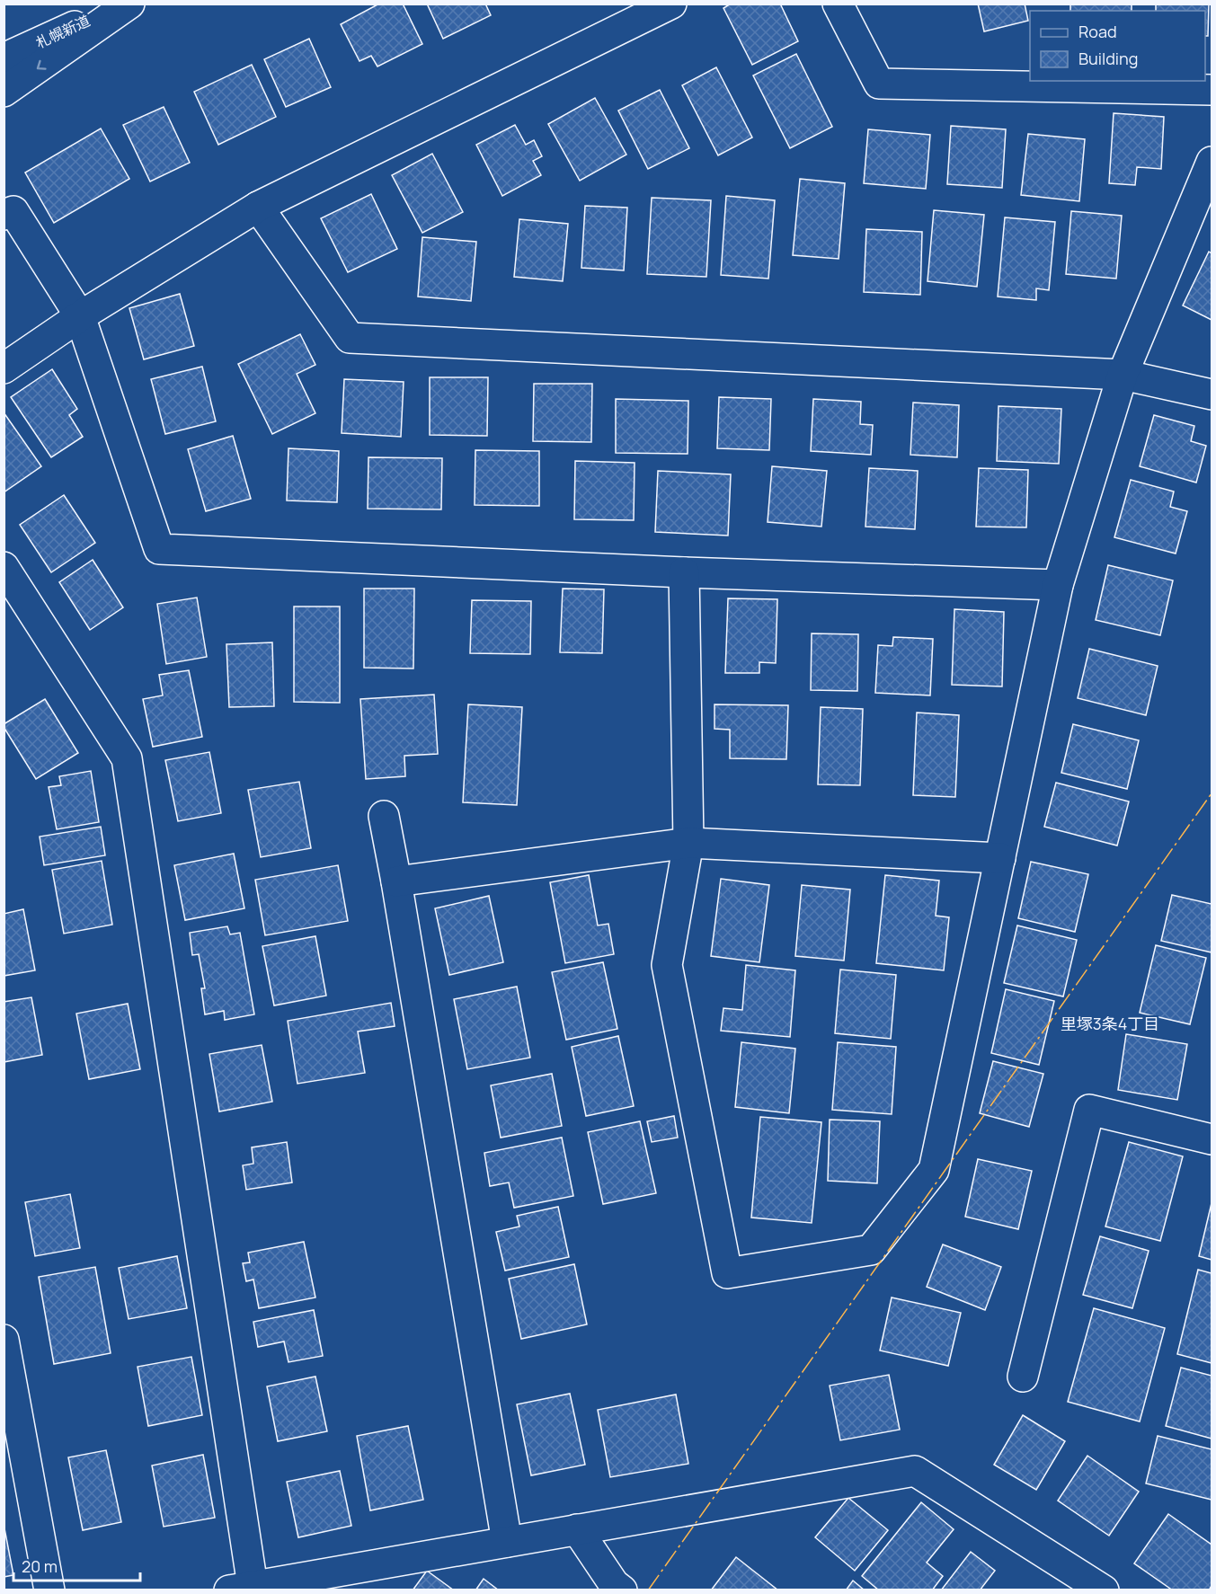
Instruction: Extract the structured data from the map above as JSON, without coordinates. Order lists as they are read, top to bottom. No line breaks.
{"streets":{"street":["札幌新道"]},"districts":["里塚3条4丁目"],"legend":["Road","Building"],"scale_bar":"20 m"}
